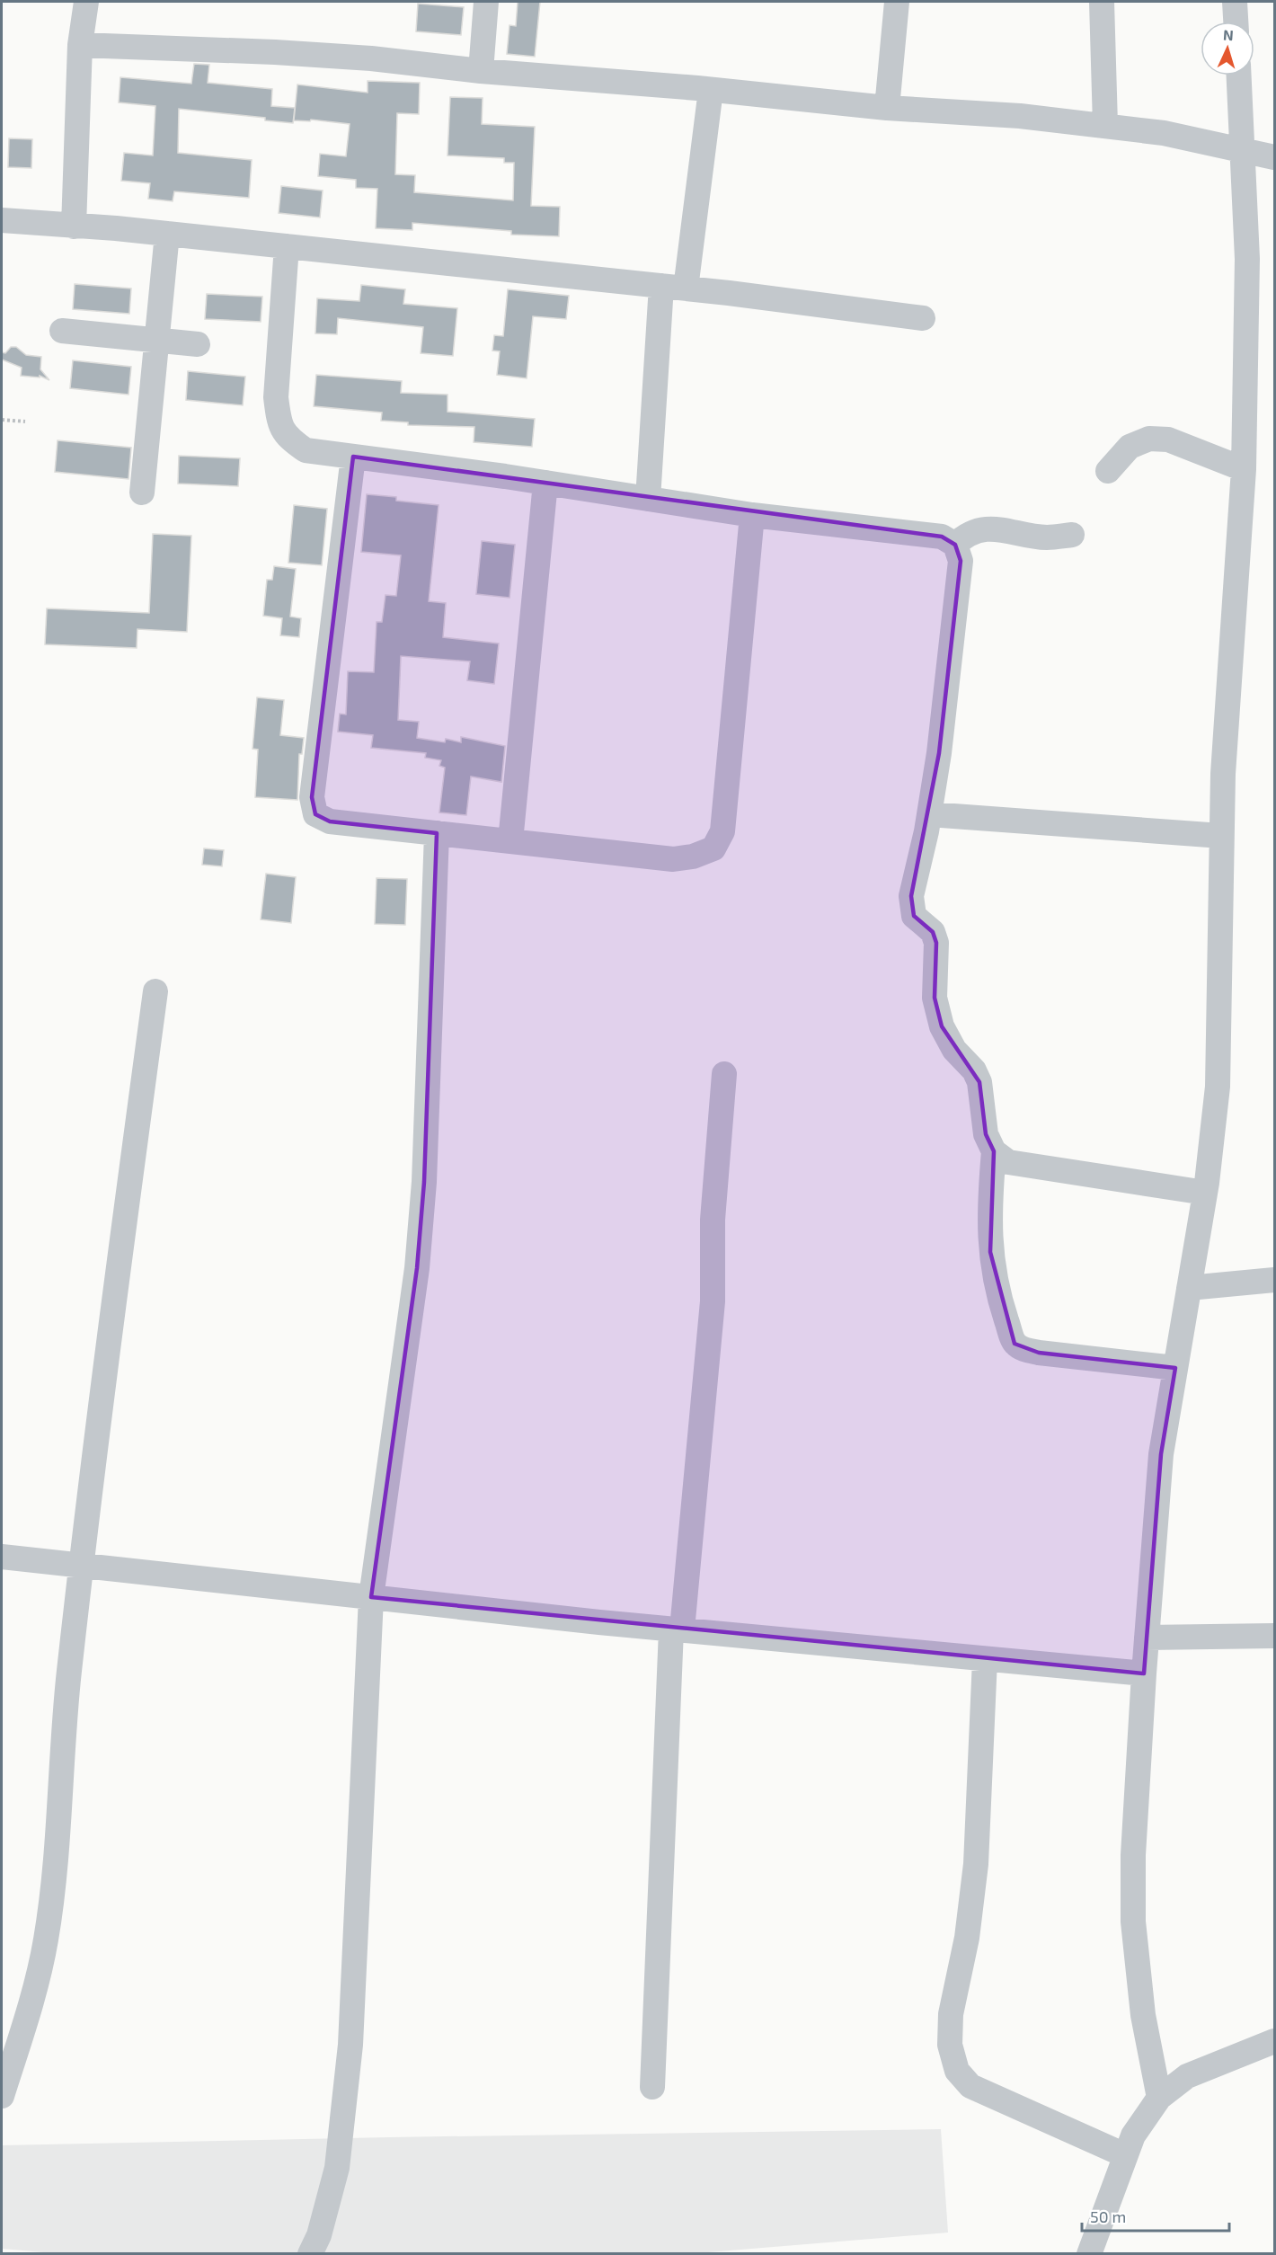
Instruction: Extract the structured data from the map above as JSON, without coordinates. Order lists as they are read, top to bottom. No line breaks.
{"scale_bar":"50 m","north":"top"}
